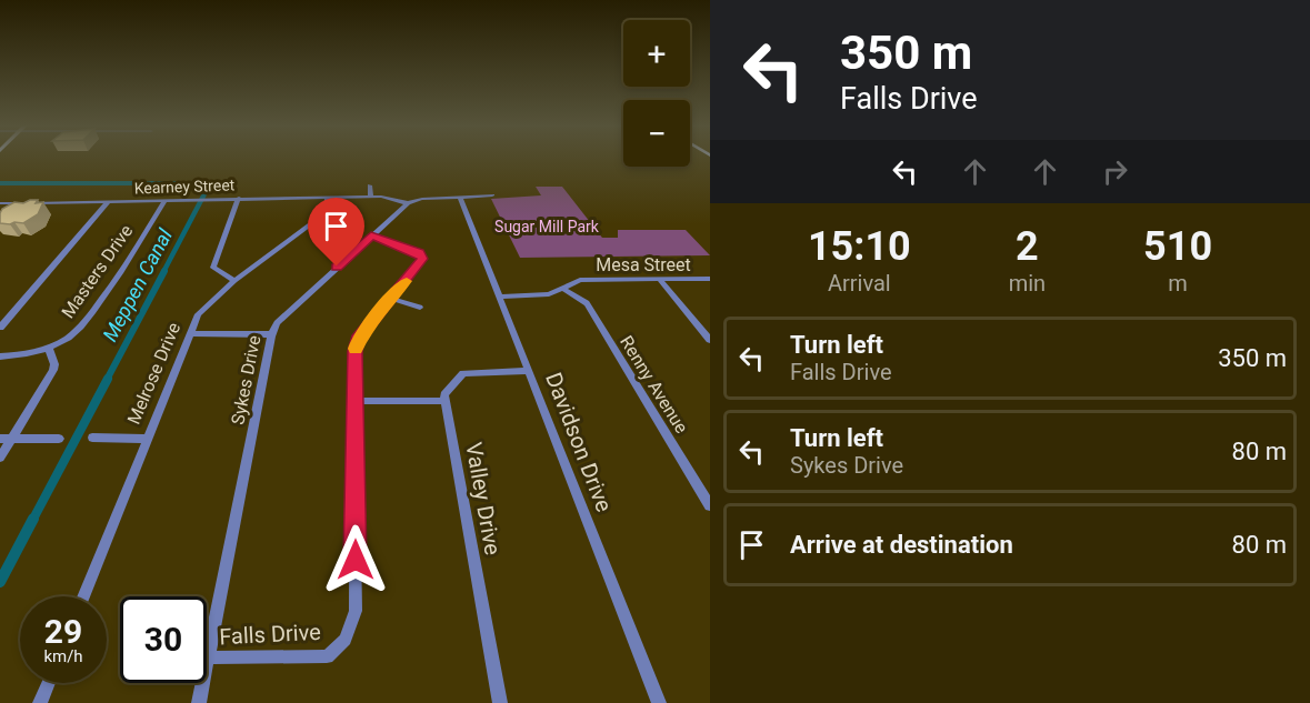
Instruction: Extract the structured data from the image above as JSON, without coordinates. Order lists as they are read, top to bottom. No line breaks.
{"streets":{"street":["Kearney Street","Mesa Street","Masters Drive","Melrose Drive","Sykes Drive","Renny Avenue","Davidson Drive","Valley Drive","Falls Drive"]},"crossings":[["Kearney Street","Masters Drive"],["Kearney Street","Melrose Drive"],["Kearney Street","Sykes Drive"],["Mesa Street","Renny Avenue"],["Mesa Street","Davidson Drive"],["Sykes Drive","Falls Drive"]],"water":["Meppen Canal"],"parks":["Sugar Mill Park"],"page":{"turn":["350 m","Falls Drive"],"map_buttons":["+","−"],"eta":["15:10","Arrival","2","min","510","m"],"list":[{"name":"Turn left","note":"Falls Drive","value":"350 m"},{"name":"Turn left","note":"Sykes Drive","value":"80 m"},{"name":"Arrive at destination","value":"80 m"}],"speed":"29 km/h","limit":"30"}}
